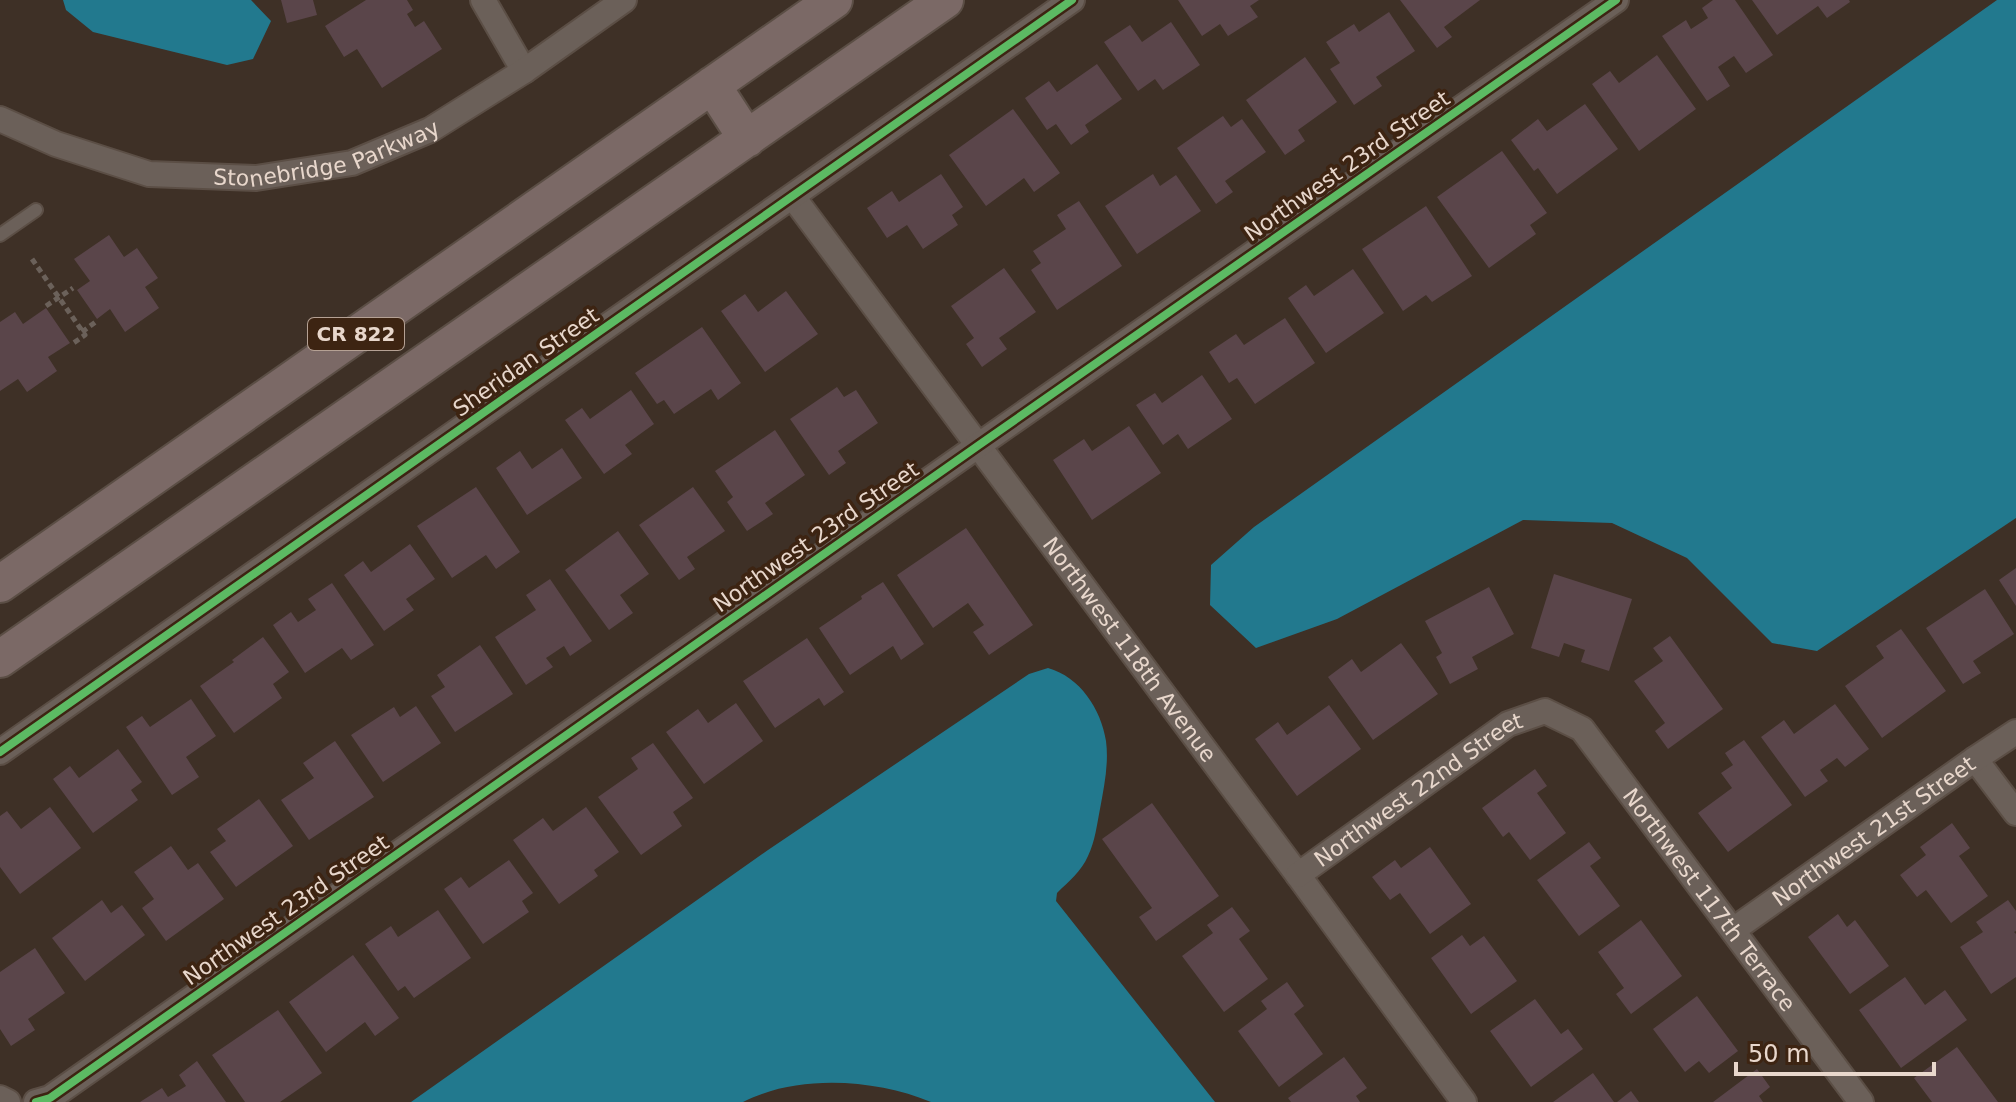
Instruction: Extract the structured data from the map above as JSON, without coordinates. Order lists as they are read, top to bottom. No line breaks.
{"streets":{"main road":["CR 822"],"street":["Stonebridge Parkway","Northwest 23rd Street","Sheridan Street","Northwest 118th Avenue","Northwest 22nd Street","Northwest 21st Street","Northwest 117th Terrace"]},"crossings":[["Northwest 23rd Street","Northwest 118th Avenue"],["Sheridan Street","Northwest 118th Avenue"],["Northwest 118th Avenue","Northwest 22nd Street"],["Northwest 22nd Street","Northwest 117th Terrace"],["Northwest 21st Street","Northwest 117th Terrace"]],"scale_bar":"50 m"}
